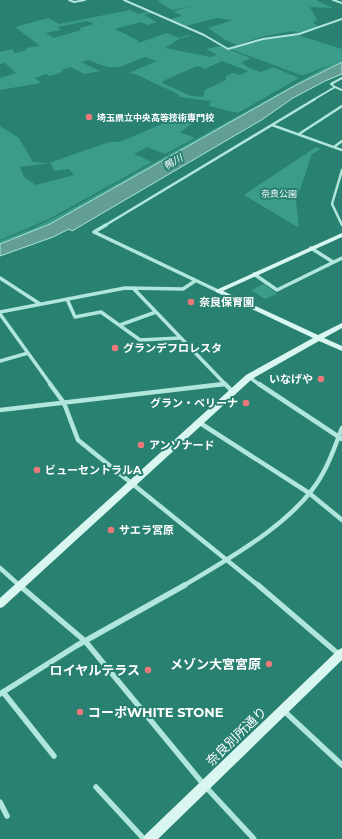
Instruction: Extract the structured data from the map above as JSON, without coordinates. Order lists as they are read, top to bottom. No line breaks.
{"streets":{"street":["奈良別所通り"]},"water":["鴨川"],"parks":["奈良公園"],"places":["埼玉県立中央高等技術専門校","奈良保育園","グランデフロレスタ","いなげや","グラン・ベリーナ","アンソナード","ビューセントラルA","サエラ宮原","メゾン大宮宮原","ロイヤルテラス","コーポWHITE STONE"]}
